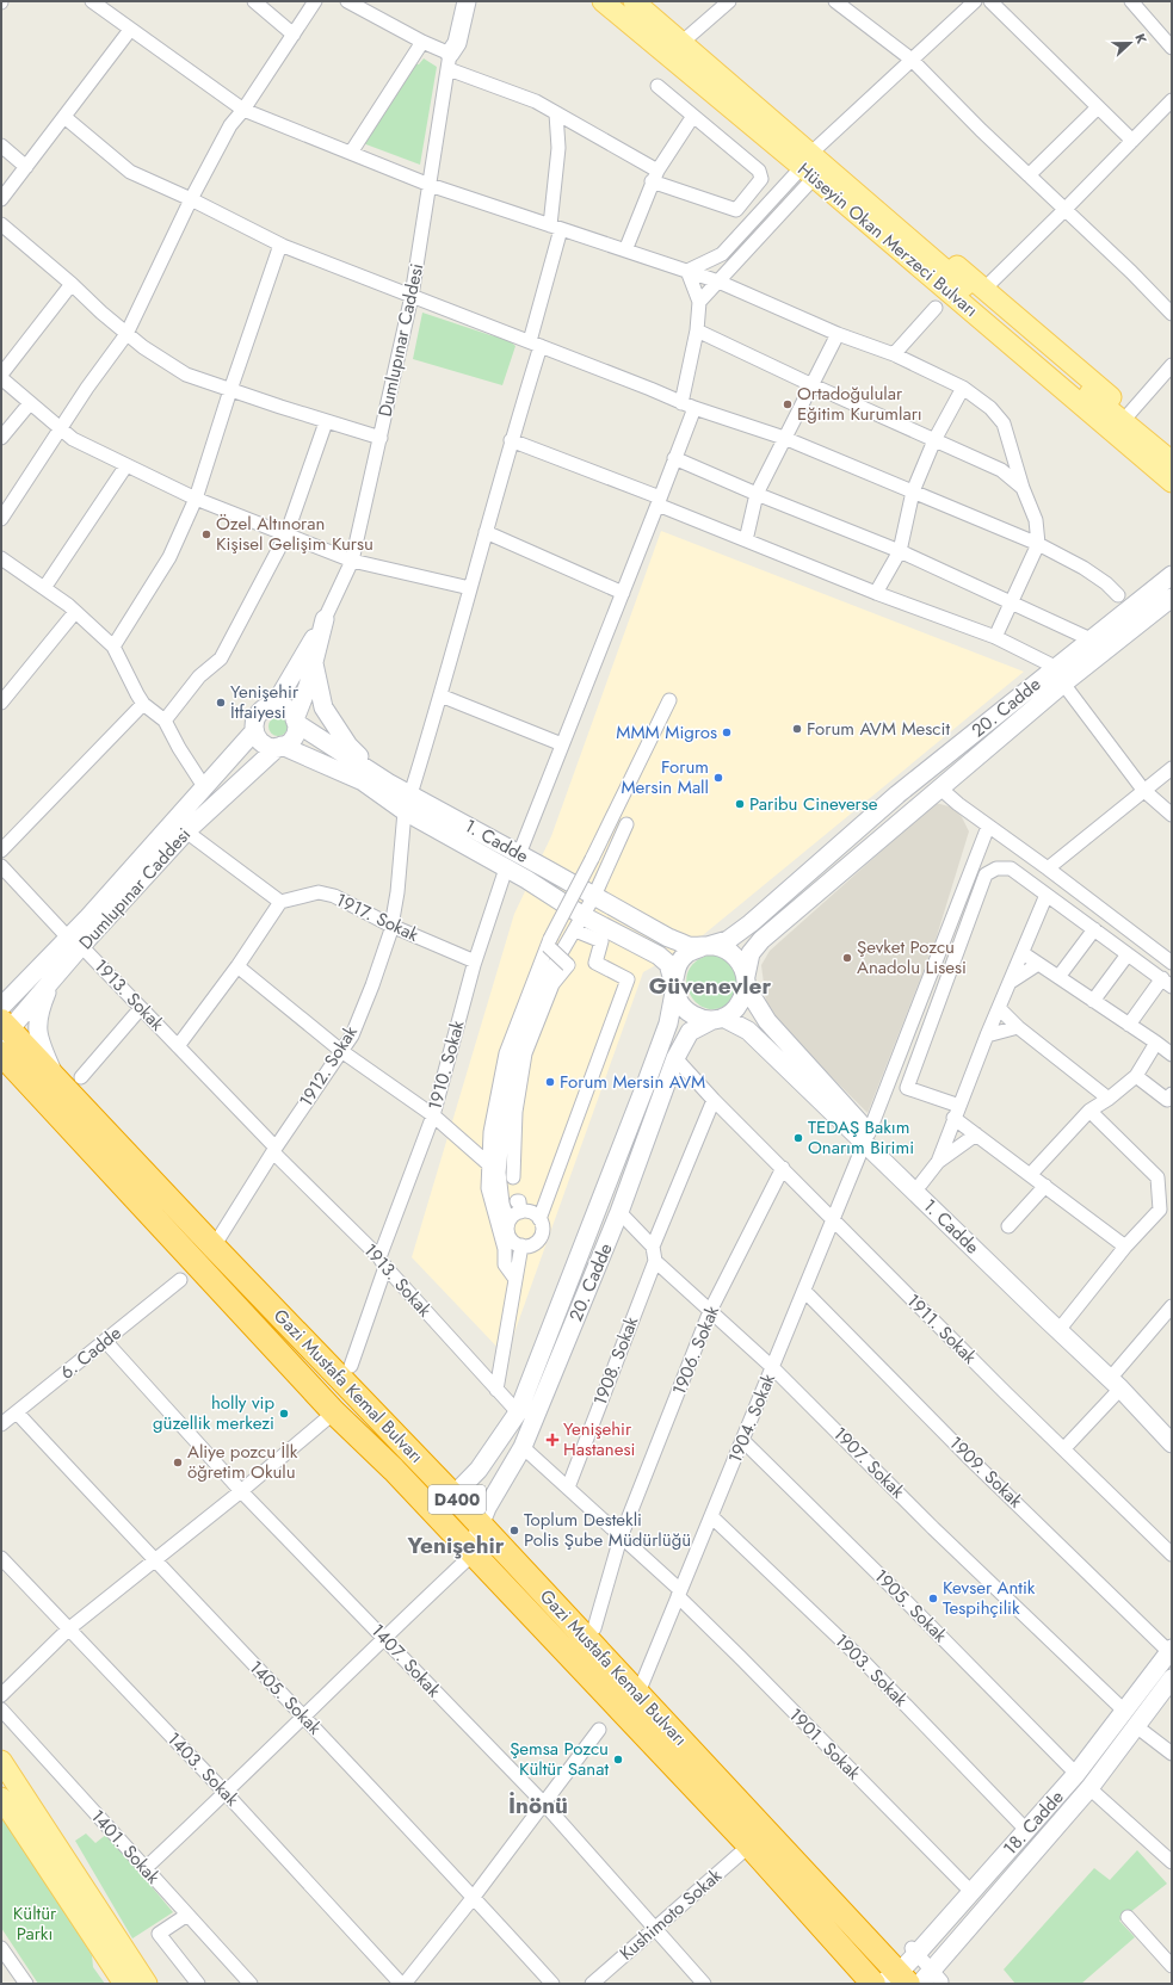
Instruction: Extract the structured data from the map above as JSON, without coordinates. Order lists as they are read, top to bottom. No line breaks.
{"streets":{"highway":["Gazi Mustafa Kemal Bulvarı","D400"],"main road":["Hüseyin Okan Merzeci Bulvarı"],"street":["Dumlupınar Caddesi","20. Cadde","1. Cadde","1917. Sokak","1913. Sokak","1910. Sokak","1912. Sokak","1911. Sokak","1906. Sokak","6. Cadde","1908. Sokak","1904. Sokak","1907. Sokak","1909. Sokak","1905. Sokak","1407. Sokak","1903. Sokak","1405. Sokak","1901. Sokak","1403. Sokak","18. Cadde","1401. Sokak","Kushimoto Sokak"]},"crossings":[["Dumlupınar Caddesi","1. Cadde"],["Dumlupınar Caddesi","1913. Sokak"],["Dumlupınar Caddesi","Gazi Mustafa Kemal Bulvarı"],["20. Cadde","1. Cadde"],["20. Cadde","1913. Sokak"],["20. Cadde","1911. Sokak"],["20. Cadde","Gazi Mustafa Kemal Bulvarı"],["20. Cadde","1901. Sokak"],["1. Cadde","1910. Sokak"],["1. Cadde","1912. Sokak"],["1. Cadde","1904. Sokak"],["1917. Sokak","1910. Sokak"],["1917. Sokak","1912. Sokak"],["1913. Sokak","1910. Sokak"],["1913. Sokak","1912. Sokak"],["1912. Sokak","Gazi Mustafa Kemal Bulvarı"],["1911. Sokak","1906. Sokak"],["1911. Sokak","1904. Sokak"],["1906. Sokak","1907. Sokak"],["1906. Sokak","1901. Sokak"],["6. Cadde","1407. Sokak"],["6. Cadde","1405. Sokak"],["1908. Sokak","1907. Sokak"],["1908. Sokak","1901. Sokak"],["Gazi Mustafa Kemal Bulvarı","1904. Sokak"],["Gazi Mustafa Kemal Bulvarı","18. Cadde"],["Gazi Mustafa Kemal Bulvarı","Kushimoto Sokak"],["1904. Sokak","1907. Sokak"],["1904. Sokak","1909. Sokak"],["1904. Sokak","1905. Sokak"],["1904. Sokak","1903. Sokak"],["1904. Sokak","1901. Sokak"],["1907. Sokak","18. Cadde"],["1909. Sokak","18. Cadde"],["1905. Sokak","18. Cadde"],["1407. Sokak","Kushimoto Sokak"],["1903. Sokak","18. Cadde"],["1901. Sokak","18. Cadde"]],"districts":["Güvenevler","Yenişehir","İnönü"],"parks":["Kültür Parkı"],"places":{"other":["Ortadoğulular Eğitim Kurumları","Özel Altınoran Kişisel Gelişim Kursu","Yenişehir İtfaiyesi","Forum AVM Mescit","MMM Migros","Forum Mersin Mall","Paribu Cineverse","Şevket Pozcu Anadolu Lisesi","Forum Mersin AVM","TEDAŞ Bakım Onarım Birimi","holly vip güzellik merkezi","Aliye pozcu İlk öğretim Okulu","Toplum Destekli Polis Şube Müdürlüğü","Kevser Antik Tespihçilik","Şemsa Pozcu Kültür Sanat"],"health":["Yenişehir Hastanesi"]},"north":"right"}
